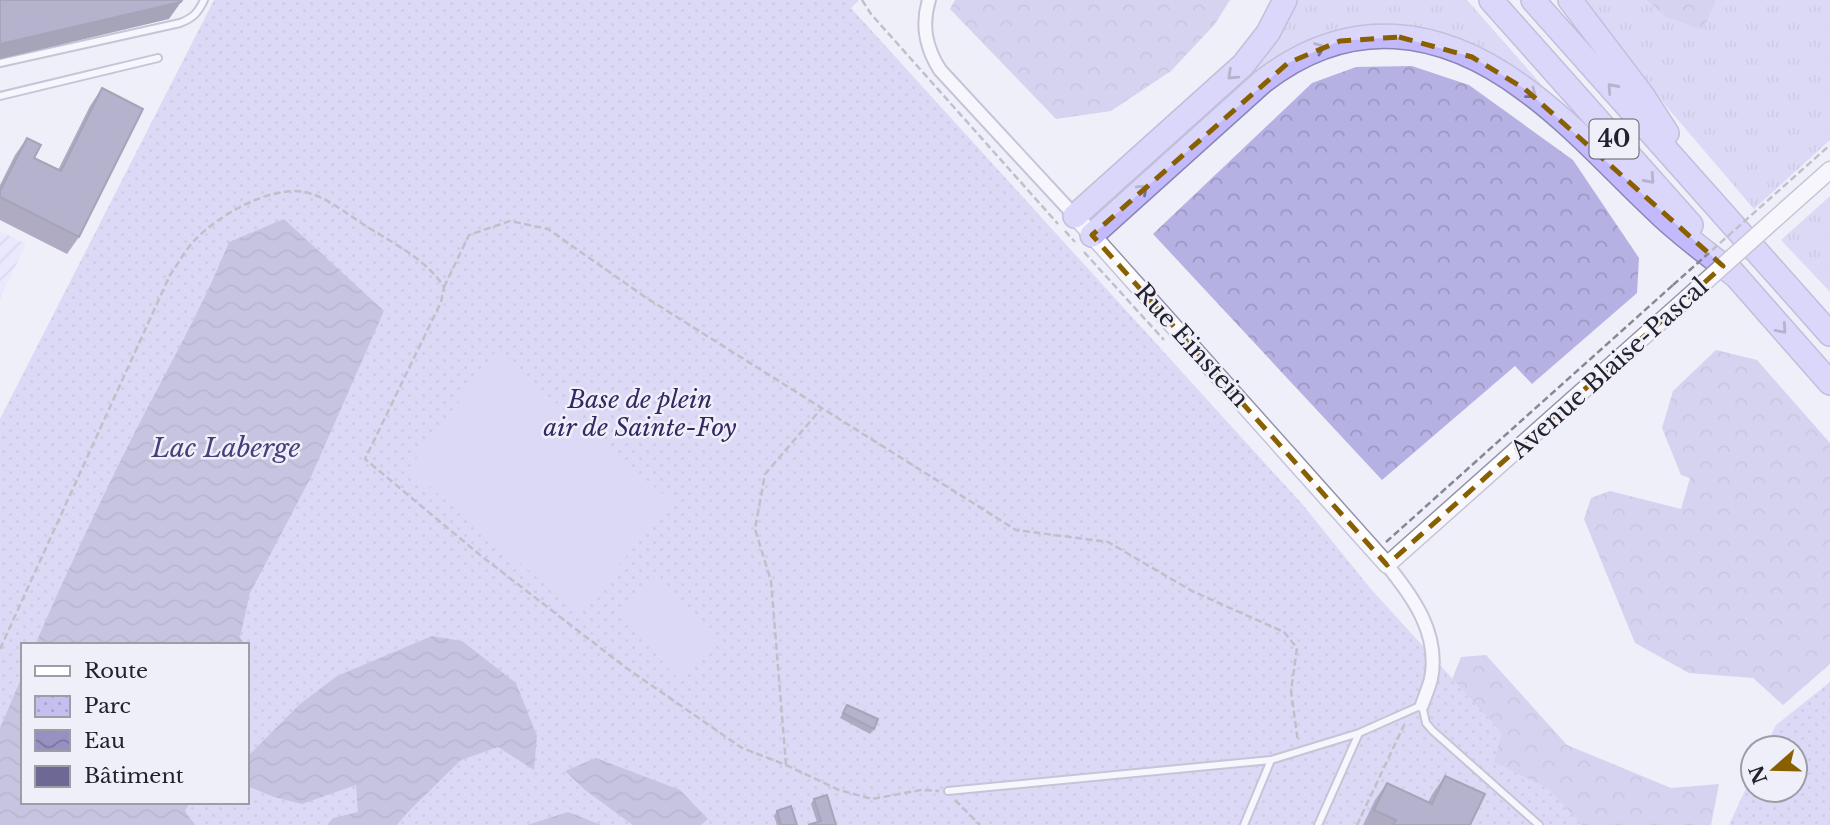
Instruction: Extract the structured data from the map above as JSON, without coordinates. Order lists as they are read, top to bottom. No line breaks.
{"streets":{"highway":["40"],"street":["Rue Einstein","Avenue Blaise-Pascal"]},"crossings":[["Rue Einstein","Avenue Blaise-Pascal"]],"water":["Lac Laberge"],"parks":["Base de plein air de Sainte-Foy"],"legend":["Route","Parc","Eau","Bâtiment"],"north":"left"}
